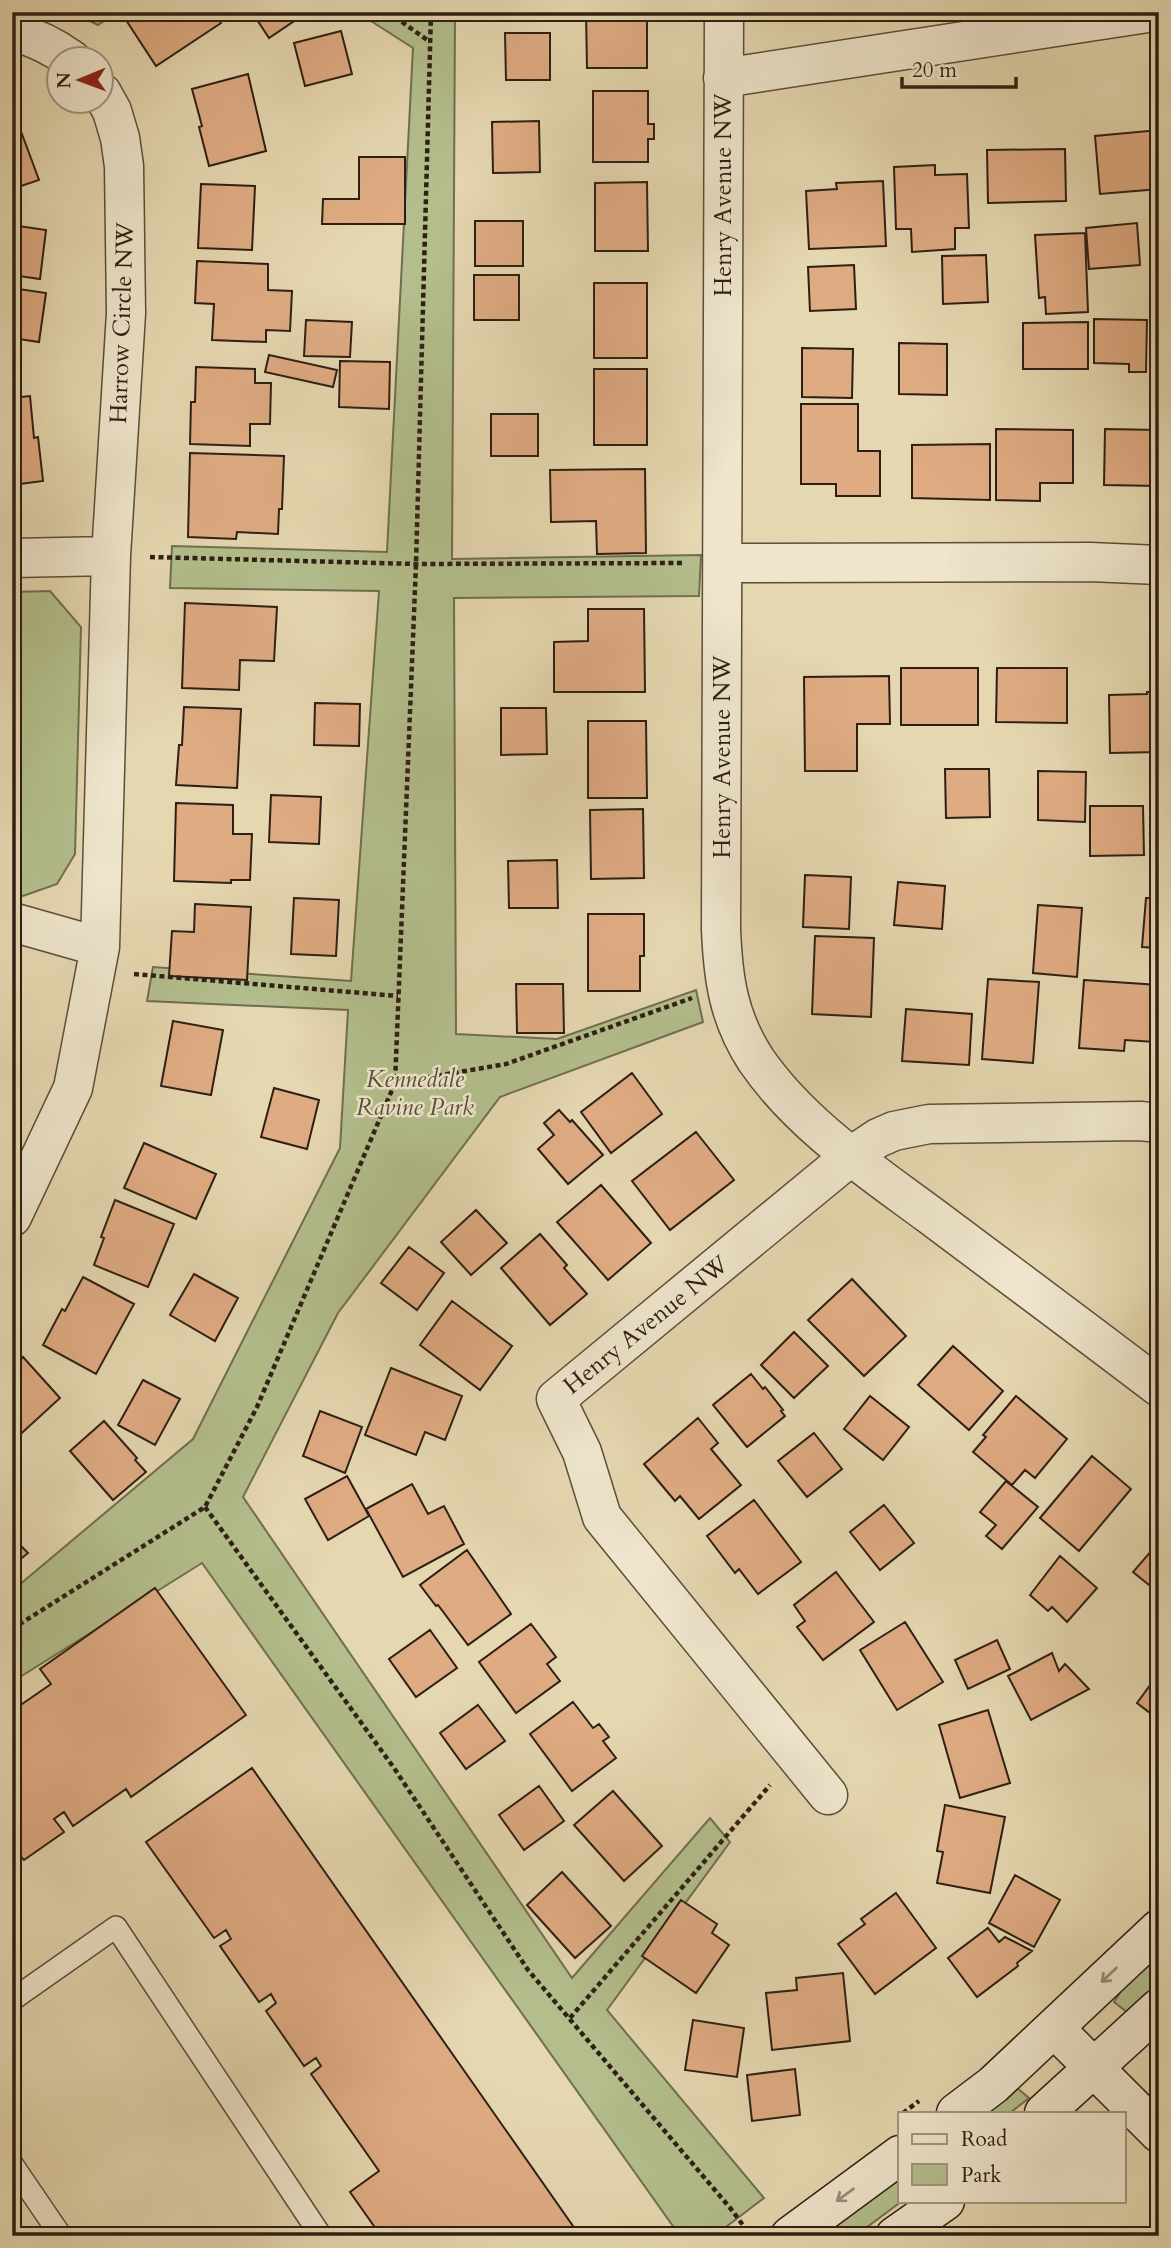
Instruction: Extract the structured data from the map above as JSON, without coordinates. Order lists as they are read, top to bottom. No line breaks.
{"streets":{"street":["Henry Avenue NW","Harrow Circle NW"]},"parks":["Kennedale Ravine Park"],"legend":["Road","Park"],"scale_bar":"20 m","north":"left"}
